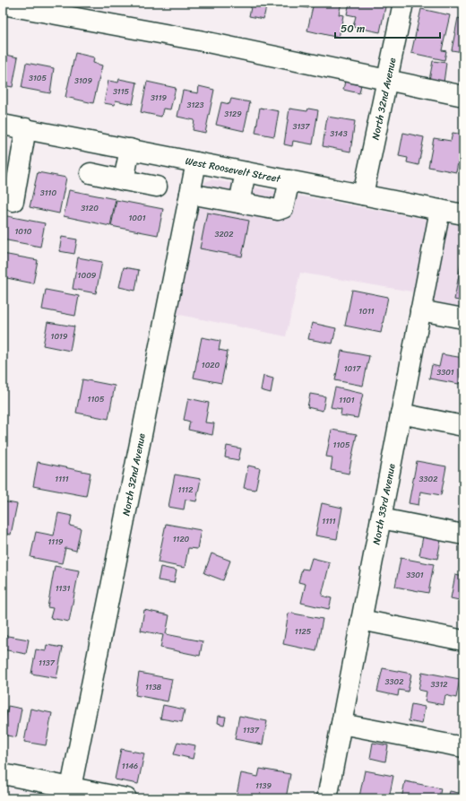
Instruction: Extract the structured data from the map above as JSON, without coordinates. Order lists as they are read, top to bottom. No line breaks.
{"streets":{"street":["North 32nd Avenue","West Roosevelt Street","North 33rd Avenue"]},"crossings":[["North 32nd Avenue","West Roosevelt Street"],["West Roosevelt Street","North 33rd Avenue"]],"house_numbers":["3105","3109","3115","3119","3123","3129","3137","3143","3110","3120","1001","1010","3202","1009","1011","1019","1020","1017","3301","1105","1101","1105","1111","3302","1112","1111","1120","1119","3301","1131","1125","1137","3302","3312","1138","1137","1146","1139"],"scale_bar":"50 m"}
